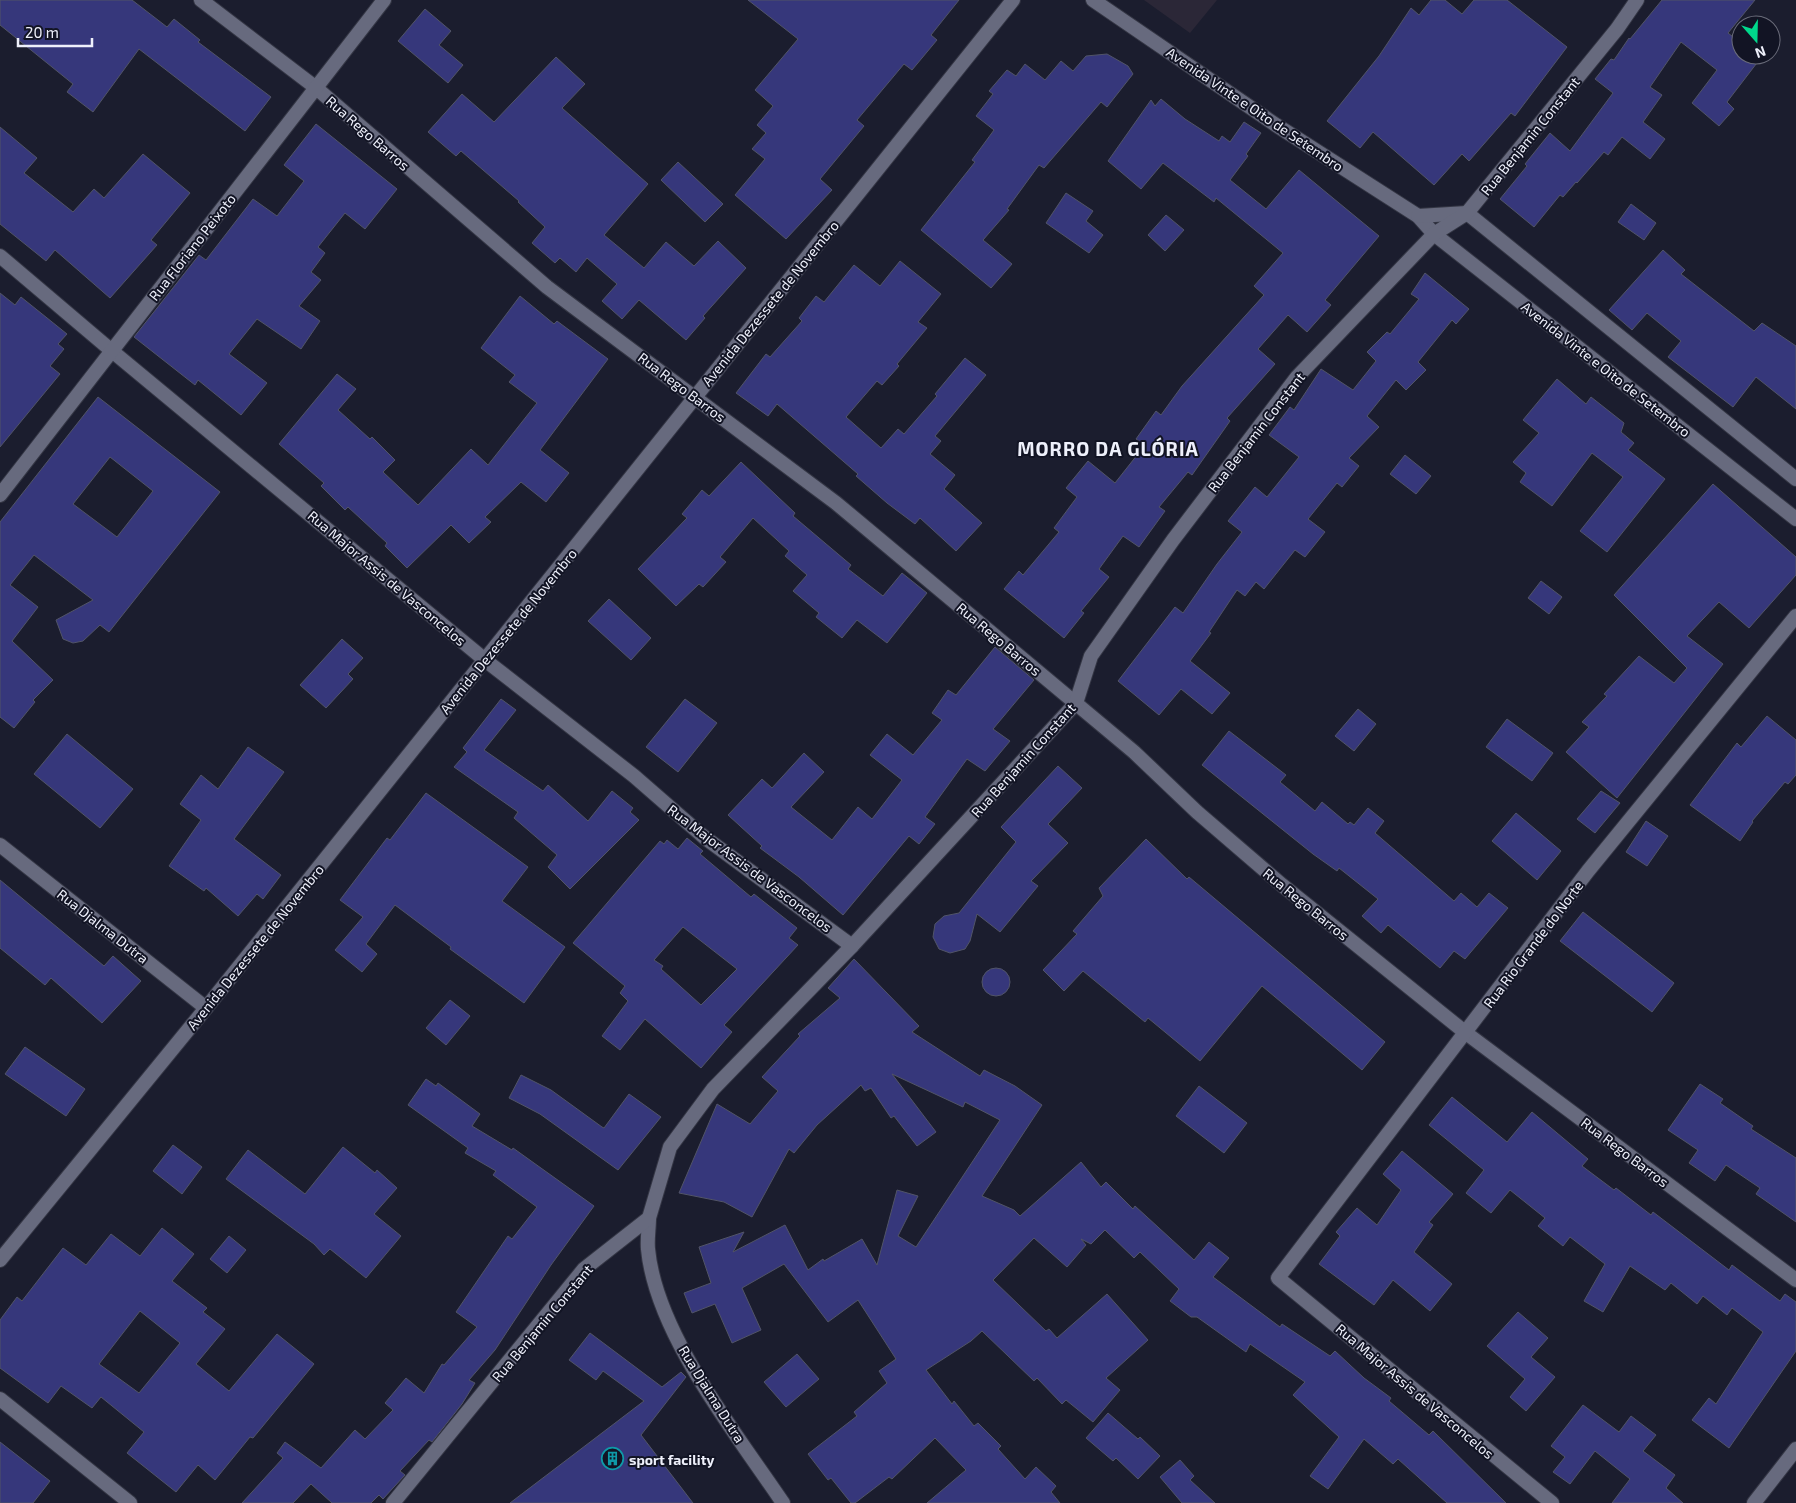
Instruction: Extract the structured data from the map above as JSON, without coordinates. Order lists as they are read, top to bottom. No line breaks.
{"streets":{"street":["Avenida Vinte e Oito de Setembro","Rua Rego Barros","Rua Benjamin Constant","Rua Floriano Peixoto","Avenida Dezessete de Novembro","Rua Major Assis de Vasconcelos","Rua Djalma Dutra","Rua Rio Grande do Norte"]},"crossings":[["Avenida Vinte e Oito de Setembro","Rua Benjamin Constant"],["Rua Rego Barros","Rua Benjamin Constant"],["Rua Rego Barros","Rua Floriano Peixoto"],["Rua Rego Barros","Avenida Dezessete de Novembro"],["Rua Rego Barros","Rua Rio Grande do Norte"],["Rua Benjamin Constant","Rua Major Assis de Vasconcelos"],["Rua Benjamin Constant","Rua Djalma Dutra"],["Rua Floriano Peixoto","Rua Major Assis de Vasconcelos"],["Avenida Dezessete de Novembro","Rua Major Assis de Vasconcelos"],["Avenida Dezessete de Novembro","Rua Djalma Dutra"],["Rua Major Assis de Vasconcelos","Rua Rio Grande do Norte"]],"districts":["MORRO DA GLÓRIA"],"places":{"building":["sport facility"]},"scale_bar":"20 m","north":"bottom"}
